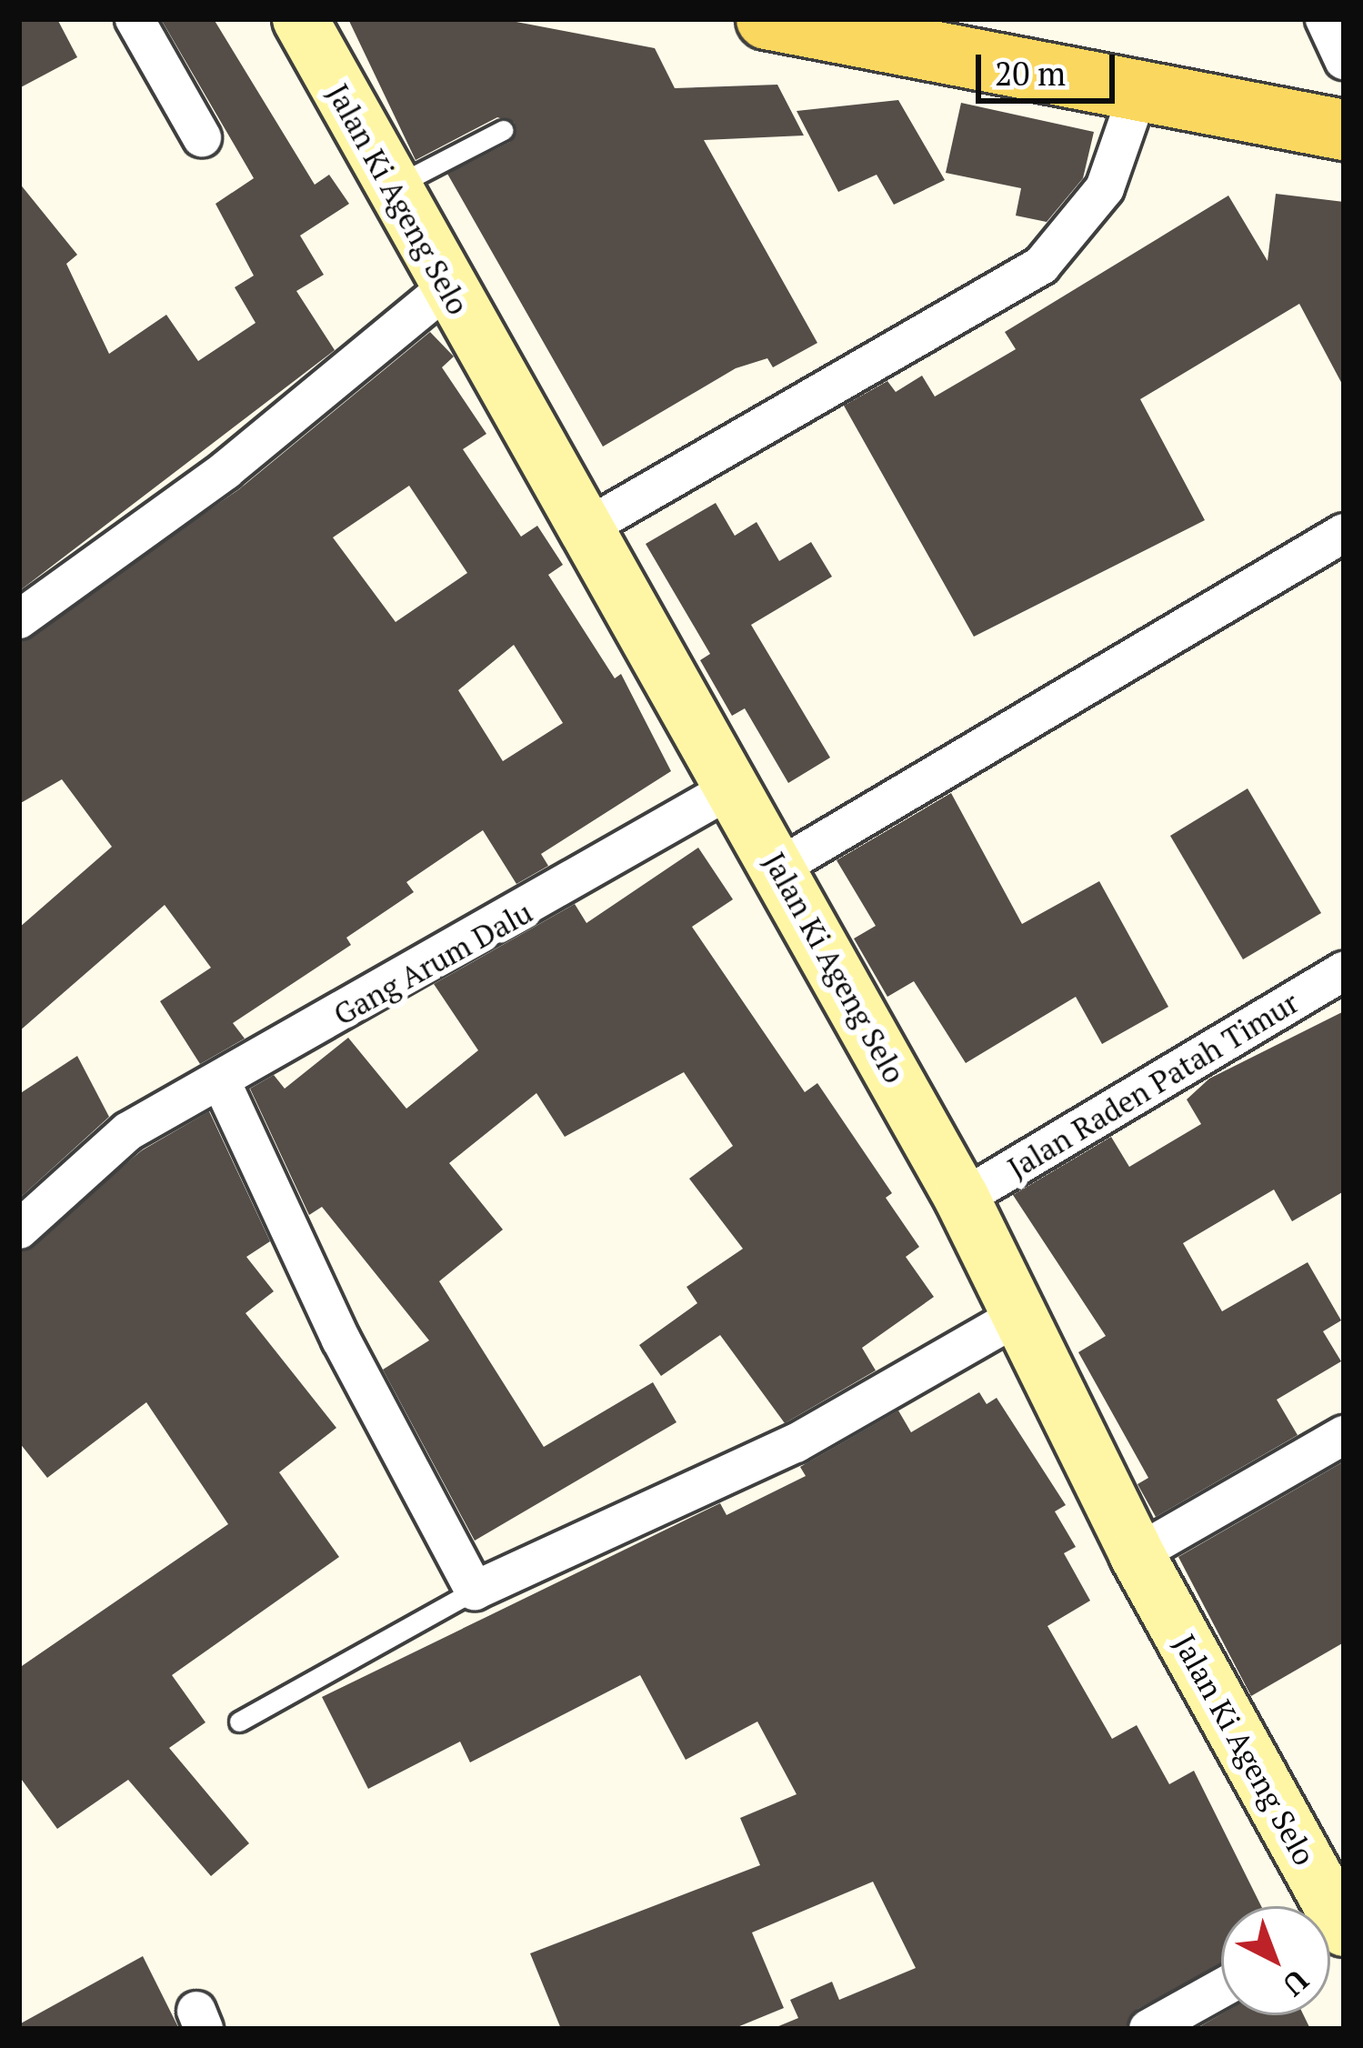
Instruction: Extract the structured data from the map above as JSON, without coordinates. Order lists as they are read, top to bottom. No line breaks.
{"streets":{"street":["Jalan Ki Ageng Selo","Gang Arum Dalu","Jalan Raden Patah Timur"]},"crossings":[["Jalan Ki Ageng Selo","Gang Arum Dalu"],["Jalan Ki Ageng Selo","Jalan Raden Patah Timur"]],"scale_bar":"20 m","north":"bottom right"}
